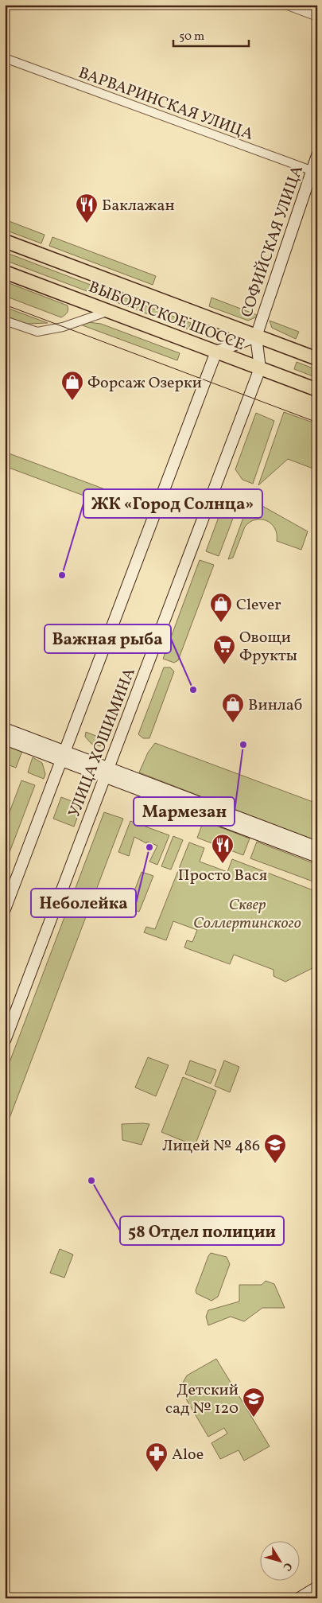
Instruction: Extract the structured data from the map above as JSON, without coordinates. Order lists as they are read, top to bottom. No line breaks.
{"streets":{"main road":["ВЫБОРГСКОЕ ШОССЕ"],"street":["ВАРВАРИНСКАЯ УЛИЦА","СОФИЙСКАЯ УЛИЦА","УЛИЦА ХОШИМИНА"]},"crossings":[["ВАРВАРИНСКАЯ УЛИЦА","СОФИЙСКАЯ УЛИЦА"],["СОФИЙСКАЯ УЛИЦА","ВЫБОРГСКОЕ ШОССЕ"],["СОФИЙСКАЯ УЛИЦА","УЛИЦА ХОШИМИНА"],["ВЫБОРГСКОЕ ШОССЕ","УЛИЦА ХОШИМИНА"]],"parks":["Сквер Соллертинского"],"places":{"restaurant":["Баклажан","Просто Вася"],"shop":["Форсаж Озерки","Clever","Винлаб"],"other":["ЖК «Город Солнца»","Важная рыба","Мармезан","Неболейка","58 Отдел полиции"],"supermarket":["Овощи Фрукты"],"school or university":["Лицей № 486","Детский сад № 120"],"pharmacy":["Aloe"]},"scale_bar":"50 m","north":"bottom right"}
